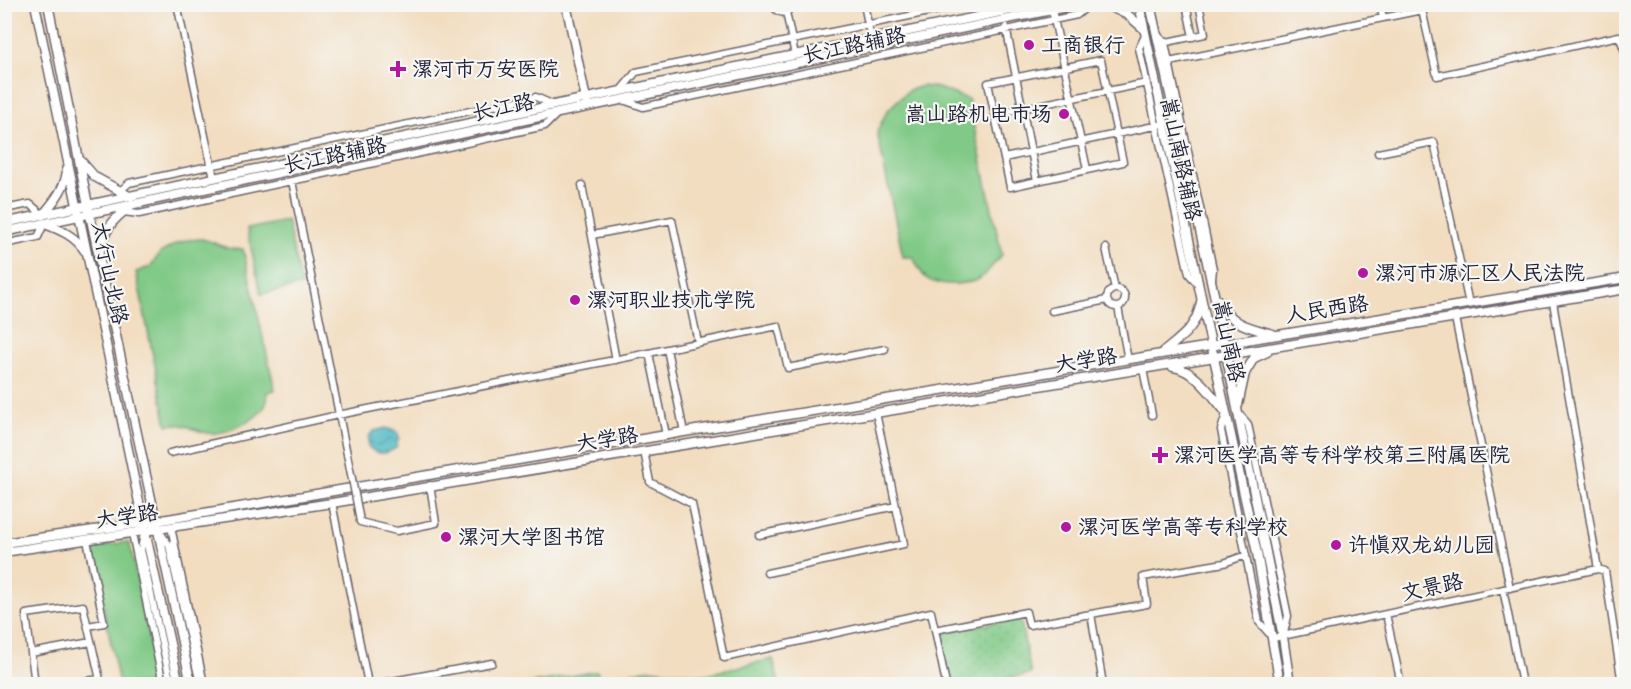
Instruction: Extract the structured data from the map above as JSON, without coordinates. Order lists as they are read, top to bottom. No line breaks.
{"streets":{"main road":["长江路","太行山北路","人民西路","嵩山南路","大学路"],"street":["长江路辅路","嵩山南路辅路","文景路"]},"crossings":[["长江路辅路","长江路"],["长江路","太行山北路"],["嵩山南路辅路","嵩山南路"],["太行山北路","大学路"],["人民西路","嵩山南路"],["人民西路","大学路"],["嵩山南路","大学路"],["嵩山南路","文景路"]],"places":{"other":["工商银行","嵩山路机电市场","漯河市源汇区人民法院","漯河职业技术学院","漯河医学高等专科学校","漯河大学图书馆","许慎双龙幼儿园"],"health":["漯河市万安医院","漯河医学高等专科学校第三附属医院"]}}
